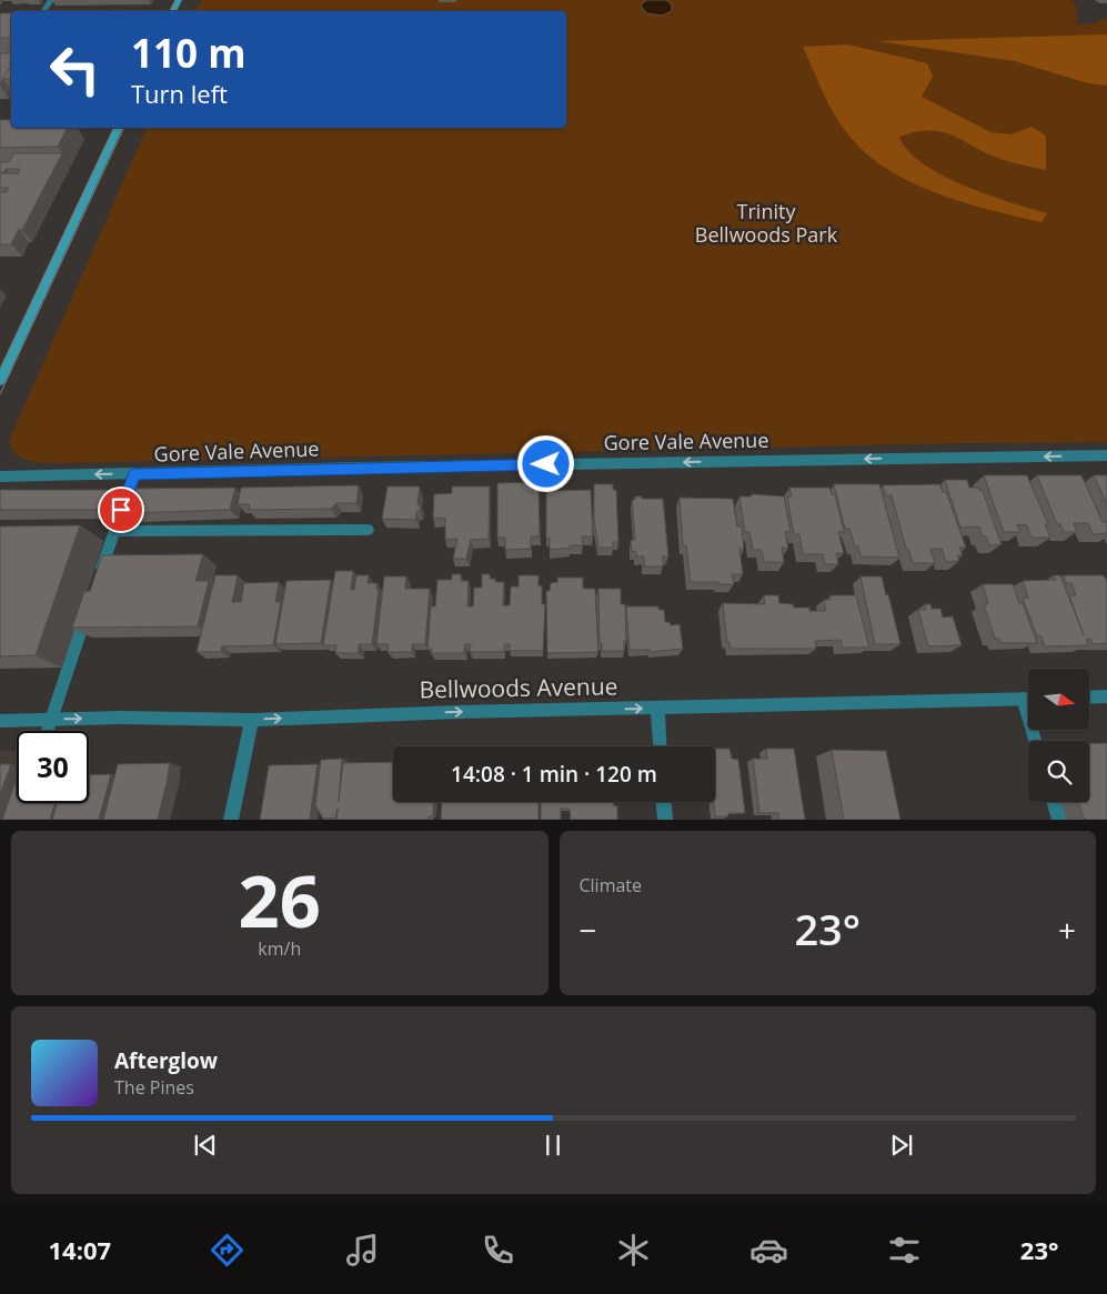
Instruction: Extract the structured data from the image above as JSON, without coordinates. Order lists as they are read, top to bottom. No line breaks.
{"streets":{"street":["Gore Vale Avenue","Bellwoods Avenue"]},"one_way":["Gore Vale Avenue","Bellwoods Avenue"],"parks":["Trinity Bellwoods Park"],"north":"right","page":{"turn":["110 m","Turn left"],"limit":"30","trip":"14:08 · 1 min · 120 m","tile":[["26","km/h"],"Climate"],"heat":["−","23°","+"],"song":["Afterglow","The Pines"],"tabs":["14:07","23°"]}}
